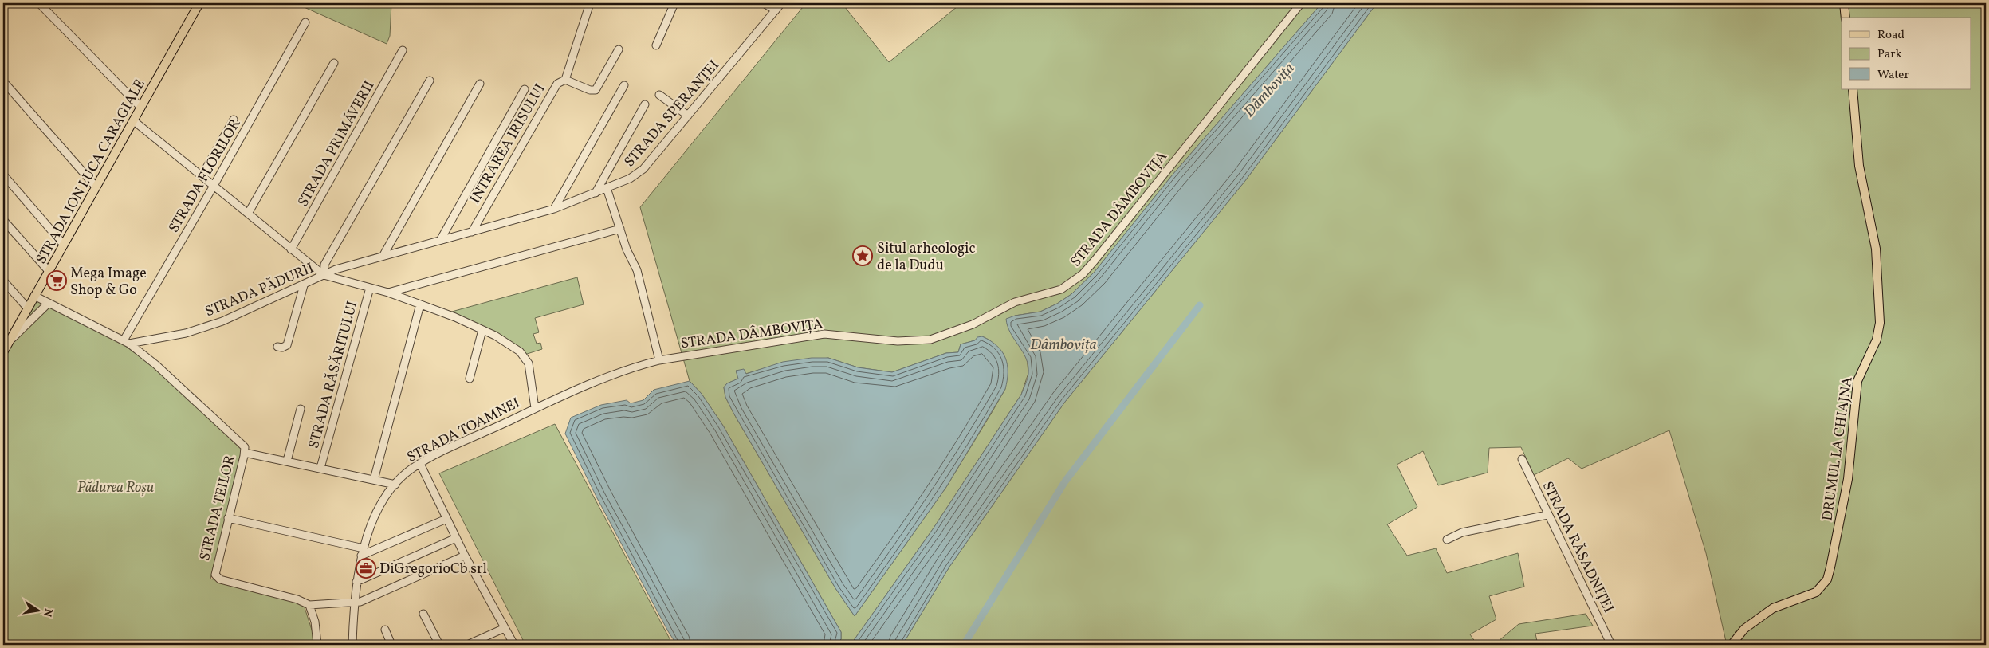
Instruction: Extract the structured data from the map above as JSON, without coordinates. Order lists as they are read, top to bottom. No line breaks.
{"streets":{"main road":["STRADA ION LUCA CARAGIALE","DRUMUL LA CHIAJNA"],"street":["STRADA SPERANȚEI","STRADA PRIMĂVERII","INTRAREA IRISULUI","STRADA FLORILOR","STRADA DÂMBOVIȚA","STRADA PĂDURII","STRADA RĂSĂRITULUI","STRADA TOAMNEI","STRADA TEILOR","STRADA RĂSADNIȚEI"]},"crossings":[["STRADA SPERANȚEI","INTRAREA IRISULUI"],["STRADA SPERANȚEI","STRADA PĂDURII"],["STRADA ION LUCA CARAGIALE","STRADA TEILOR"],["STRADA FLORILOR","STRADA PĂDURII"],["STRADA FLORILOR","STRADA TEILOR"],["STRADA DÂMBOVIȚA","STRADA TOAMNEI"],["STRADA PĂDURII","STRADA RĂSĂRITULUI"],["STRADA PĂDURII","STRADA TOAMNEI"],["STRADA PĂDURII","STRADA TEILOR"]],"water":["Dâmbovița"],"parks":["Pădurea Roșu"],"places":{"place":["Situl arheologic de la Dudu"],"supermarket":["Mega Image Shop & Go"],"office":["DiGregorioCb srl"]},"legend":["Road","Park","Water"],"north":"right"}
